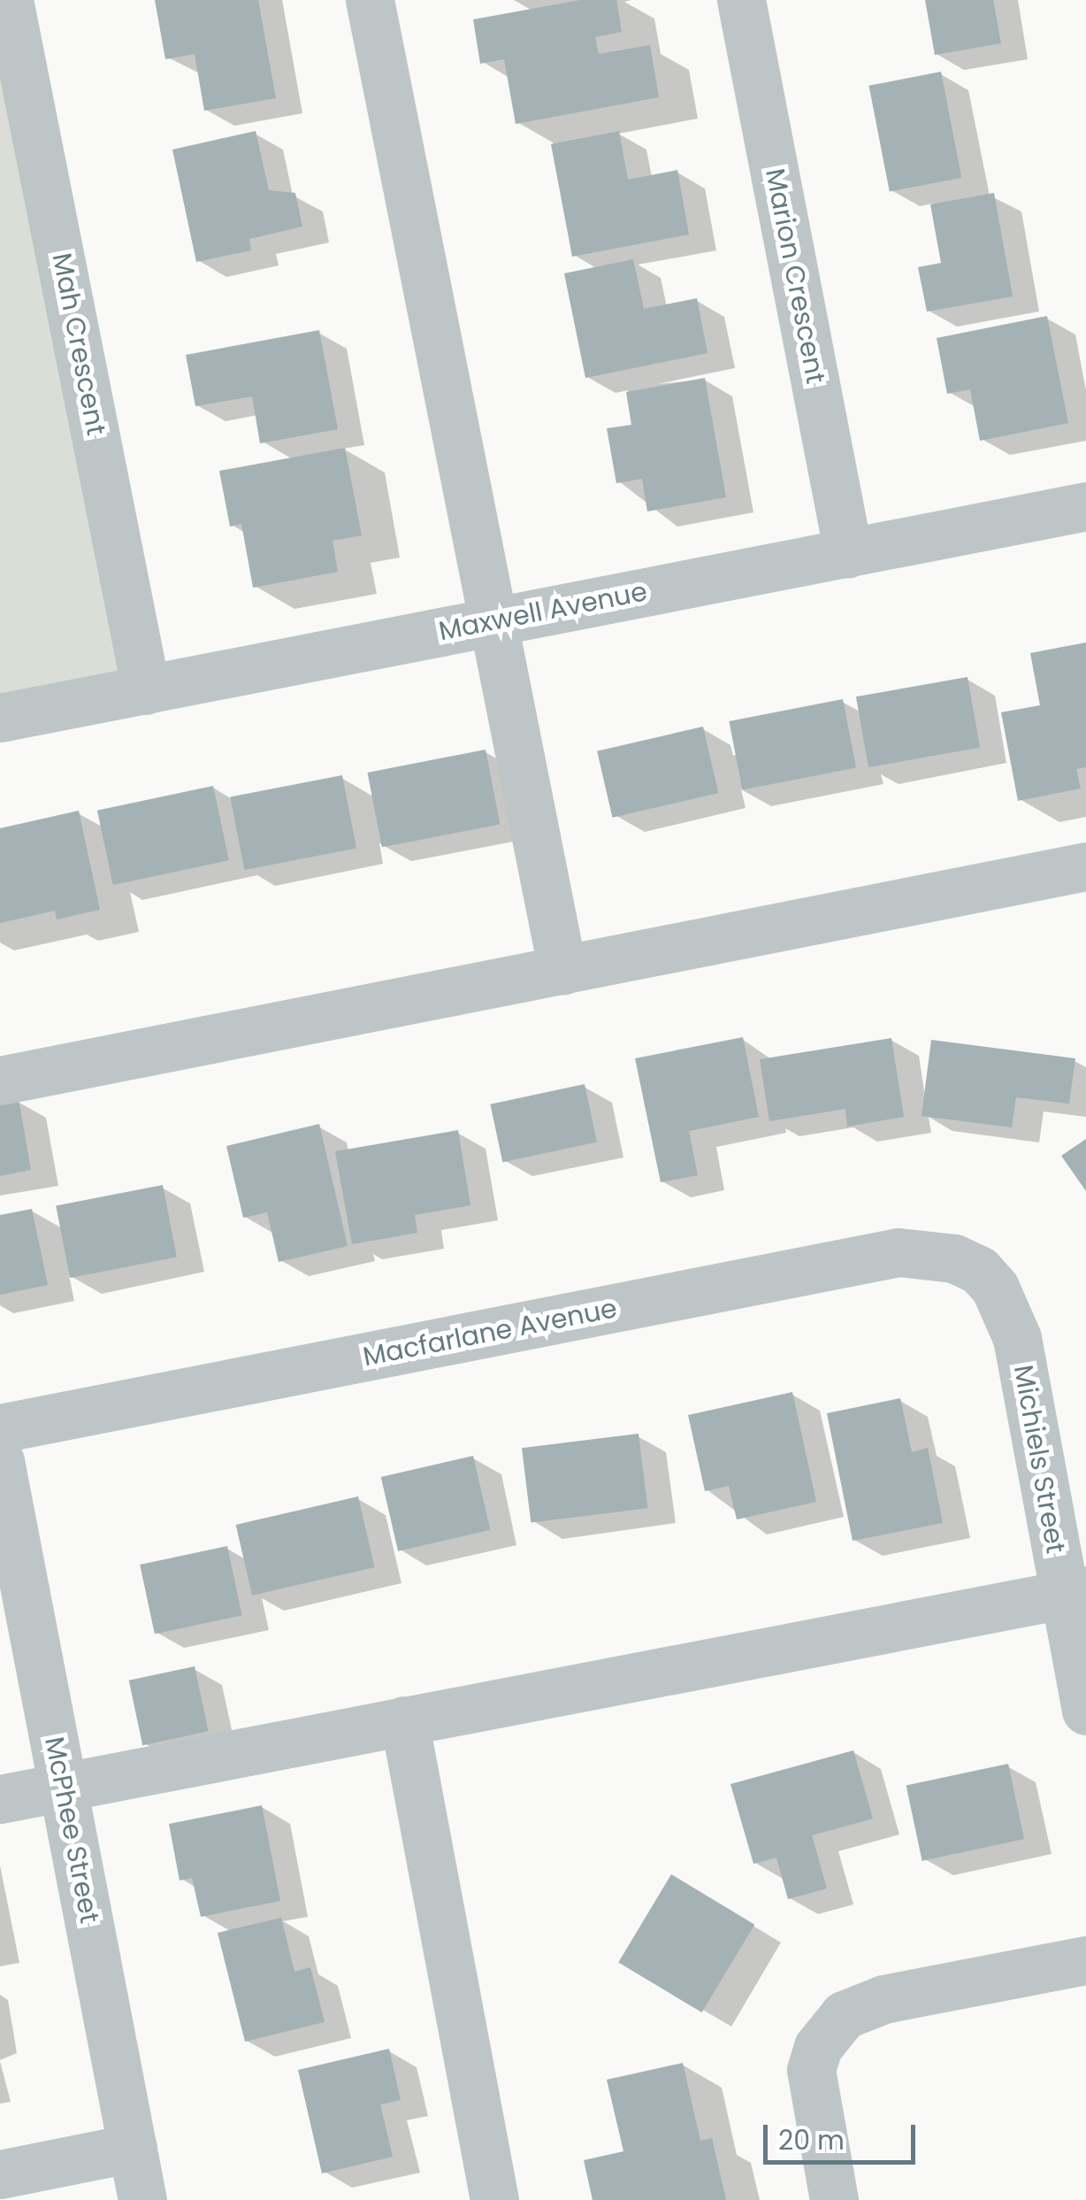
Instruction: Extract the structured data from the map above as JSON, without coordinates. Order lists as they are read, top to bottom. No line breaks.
{"streets":{"street":["Marion Crescent","Mah Crescent","Maxwell Avenue","Macfarlane Avenue","Michiels Street","McPhee Street"]},"crossings":[["Marion Crescent","Maxwell Avenue"],["Mah Crescent","Maxwell Avenue"],["Macfarlane Avenue","Michiels Street"]],"scale_bar":"20 m"}
